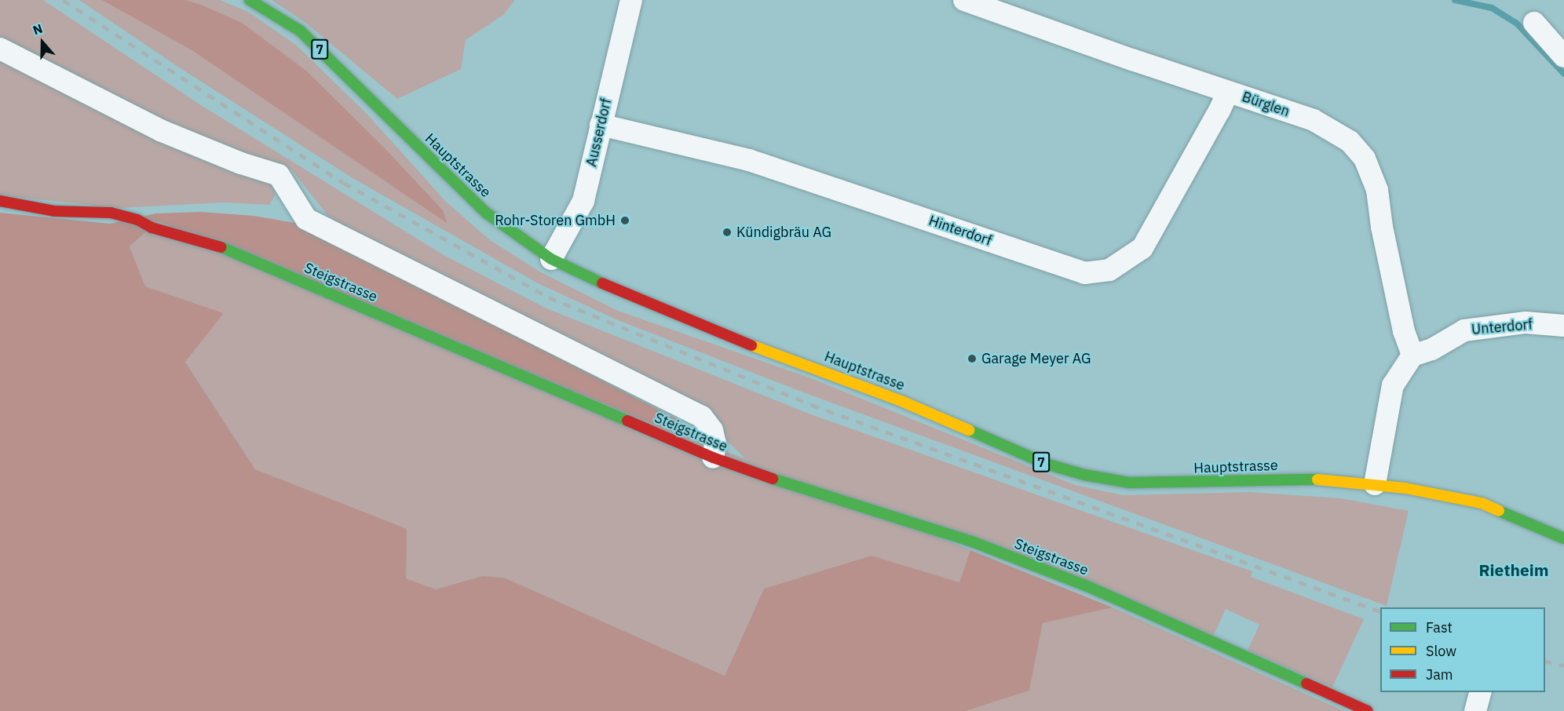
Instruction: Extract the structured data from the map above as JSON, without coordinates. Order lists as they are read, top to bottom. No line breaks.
{"streets":{"main road":["7","Hauptstrasse","Steigstrasse"],"street":["Bürglen","Ausserdorf","Hinterdorf","Unterdorf"]},"crossings":[["Bürglen","Hinterdorf"],["Bürglen","Unterdorf"],["Ausserdorf","Hauptstrasse"],["Ausserdorf","Hinterdorf"]],"districts":["Rietheim"],"places":["Rohr-Storen GmbH","Kündigbräu AG","Garage Meyer AG"],"legend":["Fast","Slow","Jam"],"north":"top"}
